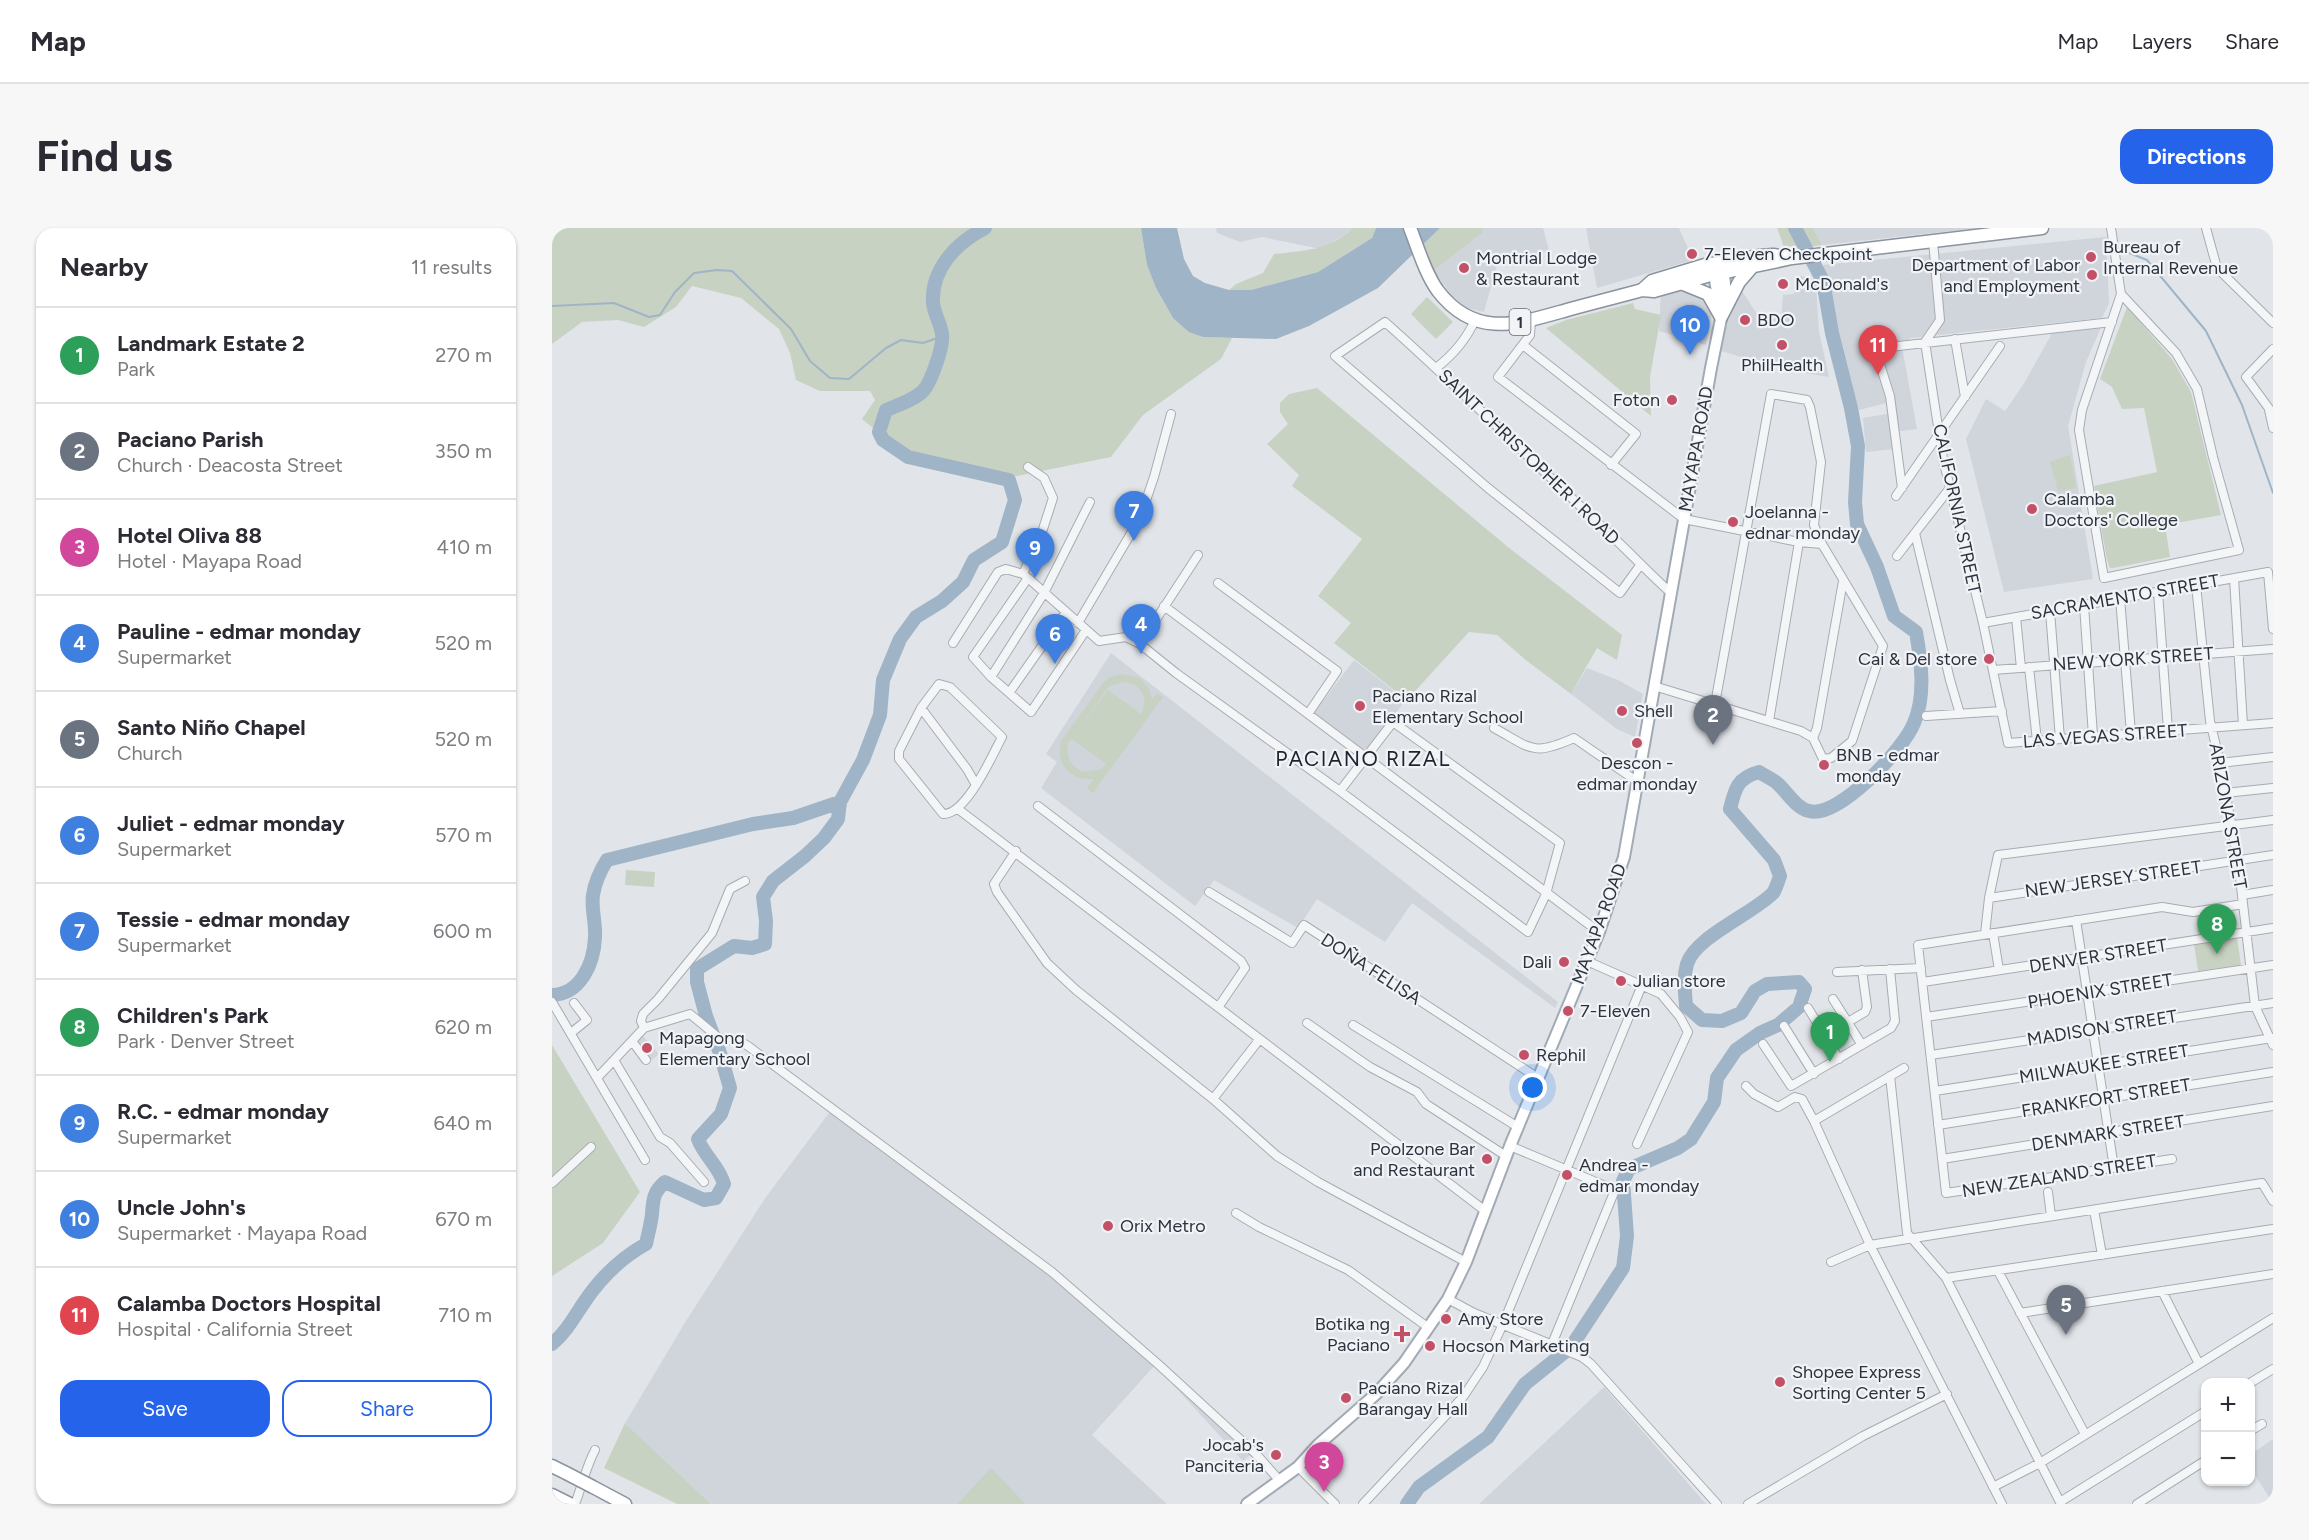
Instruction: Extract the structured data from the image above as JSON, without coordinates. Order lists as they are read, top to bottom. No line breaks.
{"streets":{"highway":["1"],"main road":["MAYAPA ROAD"],"street":["SAINT CHRISTOPHER I ROAD","CALIFORNIA STREET","SACRAMENTO STREET","NEW YORK STREET","LAS VEGAS STREET","ARIZONA STREET","NEW JERSEY STREET","DENVER STREET","DOÑA FELISA","PHOENIX STREET","MADISON STREET","MILWAUKEE STREET","FRANKFORT STREET","DENMARK STREET","NEW ZEALAND STREET"]},"crossings":[["1","MAYAPA ROAD"],["MAYAPA ROAD","SAINT CHRISTOPHER I ROAD"],["MAYAPA ROAD","DOÑA FELISA"],["CALIFORNIA STREET","SACRAMENTO STREET"],["CALIFORNIA STREET","NEW YORK STREET"],["CALIFORNIA STREET","LAS VEGAS STREET"],["SACRAMENTO STREET","ARIZONA STREET"],["NEW YORK STREET","ARIZONA STREET"],["LAS VEGAS STREET","ARIZONA STREET"],["ARIZONA STREET","NEW JERSEY STREET"],["ARIZONA STREET","DENVER STREET"],["ARIZONA STREET","PHOENIX STREET"],["ARIZONA STREET","MADISON STREET"],["ARIZONA STREET","MILWAUKEE STREET"],["DENMARK STREET","NEW ZEALAND STREET"]],"districts":["PACIANO RIZAL"],"places":{"other":["7-Eleven Checkpoint","Bureau of Internal Revenue","Montrial Lodge & Restaurant","Department of Labor and Employment","McDonald's","BDO","PhilHealth","Foton","Calamba Doctors' College","Joelanna - ednar monday","Cai & Del store","Paciano Rizal Elementary School","Shell","Descon - edmar monday","BNB - edmar monday","Dali","Julian store","7-Eleven","Mapagong Elementary School","Rephil","Poolzone Bar and Restaurant","Andrea - edmar monday","Orix Metro","Amy Store","Hocson Marketing","Shopee Express Sorting Center 5","Paciano Rizal Barangay Hall","Jocab's Panciteria"],"health":["Botika ng Paciano"]},"page":{"header":"Map","nav":["Map","Layers","Share"],"buttons":["Directions",["Save","Share"]],"title":"Find us","heading":["Nearby","11 results"],"pins":["10","11","7","9","4","6","2","8","1","5","3"],"list":[{"mark":"1","name":"Landmark Estate 2","note":"Park","value":"270 m"},{"mark":"2","name":"Paciano Parish","note":"Church · Deacosta Street","value":"350 m"},{"mark":"3","name":"Hotel Oliva 88","note":"Hotel · Mayapa Road","value":"410 m"},{"mark":"4","name":"Pauline - edmar monday","note":"Supermarket","value":"520 m"},{"mark":"5","name":"Santo Niño Chapel","note":"Church","value":"520 m"},{"mark":"6","name":"Juliet - edmar monday","note":"Supermarket","value":"570 m"},{"mark":"7","name":"Tessie - edmar monday","note":"Supermarket","value":"600 m"},{"mark":"8","name":"Children's Park","note":"Park · Denver Street","value":"620 m"},{"mark":"9","name":"R.C. - edmar monday","note":"Supermarket","value":"640 m"},{"mark":"10","name":"Uncle John's","note":"Supermarket · Mayapa Road","value":"670 m"},{"mark":"11","name":"Calamba Doctors Hospital","note":"Hospital · California Street","value":"710 m"}],"map_buttons":["+","−"]}}
